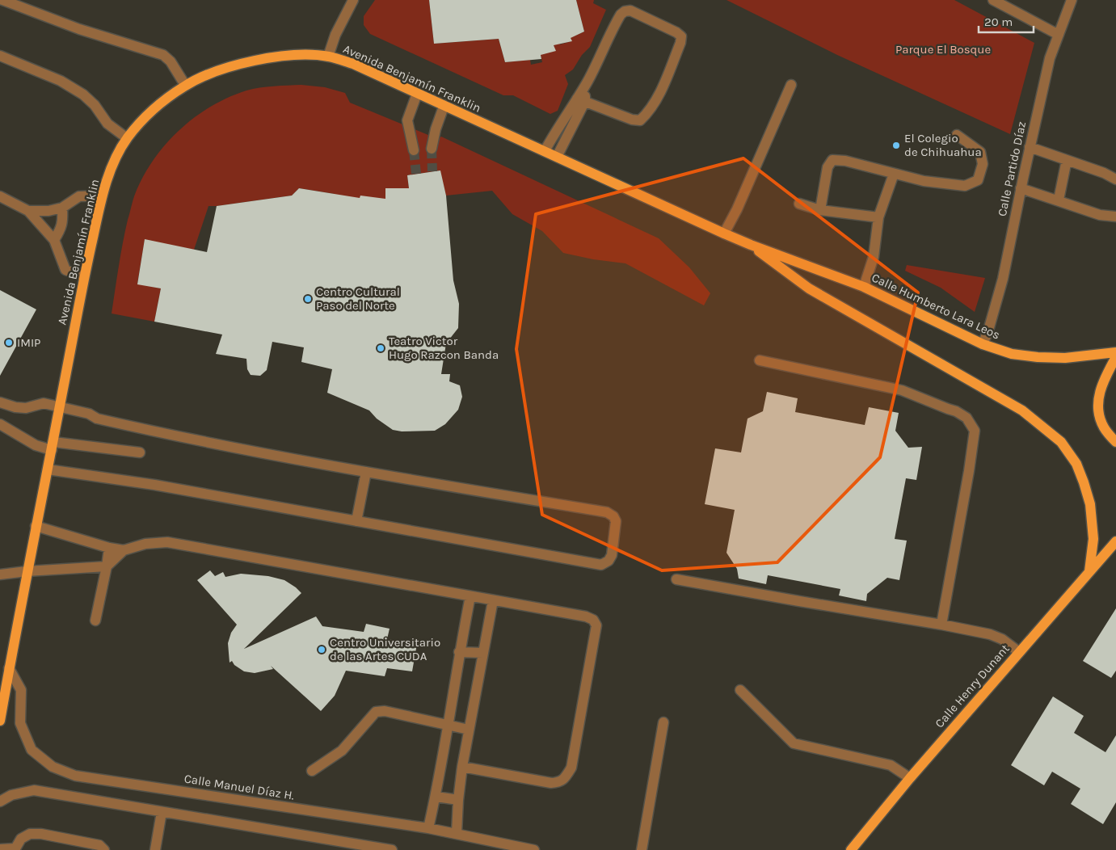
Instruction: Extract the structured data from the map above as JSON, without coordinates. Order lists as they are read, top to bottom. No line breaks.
{"streets":{"main road":["Avenida Benjamín Franklin","Calle Humberto Lara Leos","Calle Henry Dunant"],"street":["Calle Partido Díaz","Calle Manuel Díaz H."]},"crossings":[["Avenida Benjamín Franklin","Calle Humberto Lara Leos"],["Avenida Benjamín Franklin","Calle Manuel Díaz H."],["Calle Partido Díaz","Calle Humberto Lara Leos"]],"parks":["Parque El Bosque"],"places":["El Colegio de Chihuahua","Centro Cultural Paso del Norte","IMIP","Teatro Victor Hugo Razcon Banda","Centro Universitario de las Artes CUDA"],"scale_bar":"20 m"}
